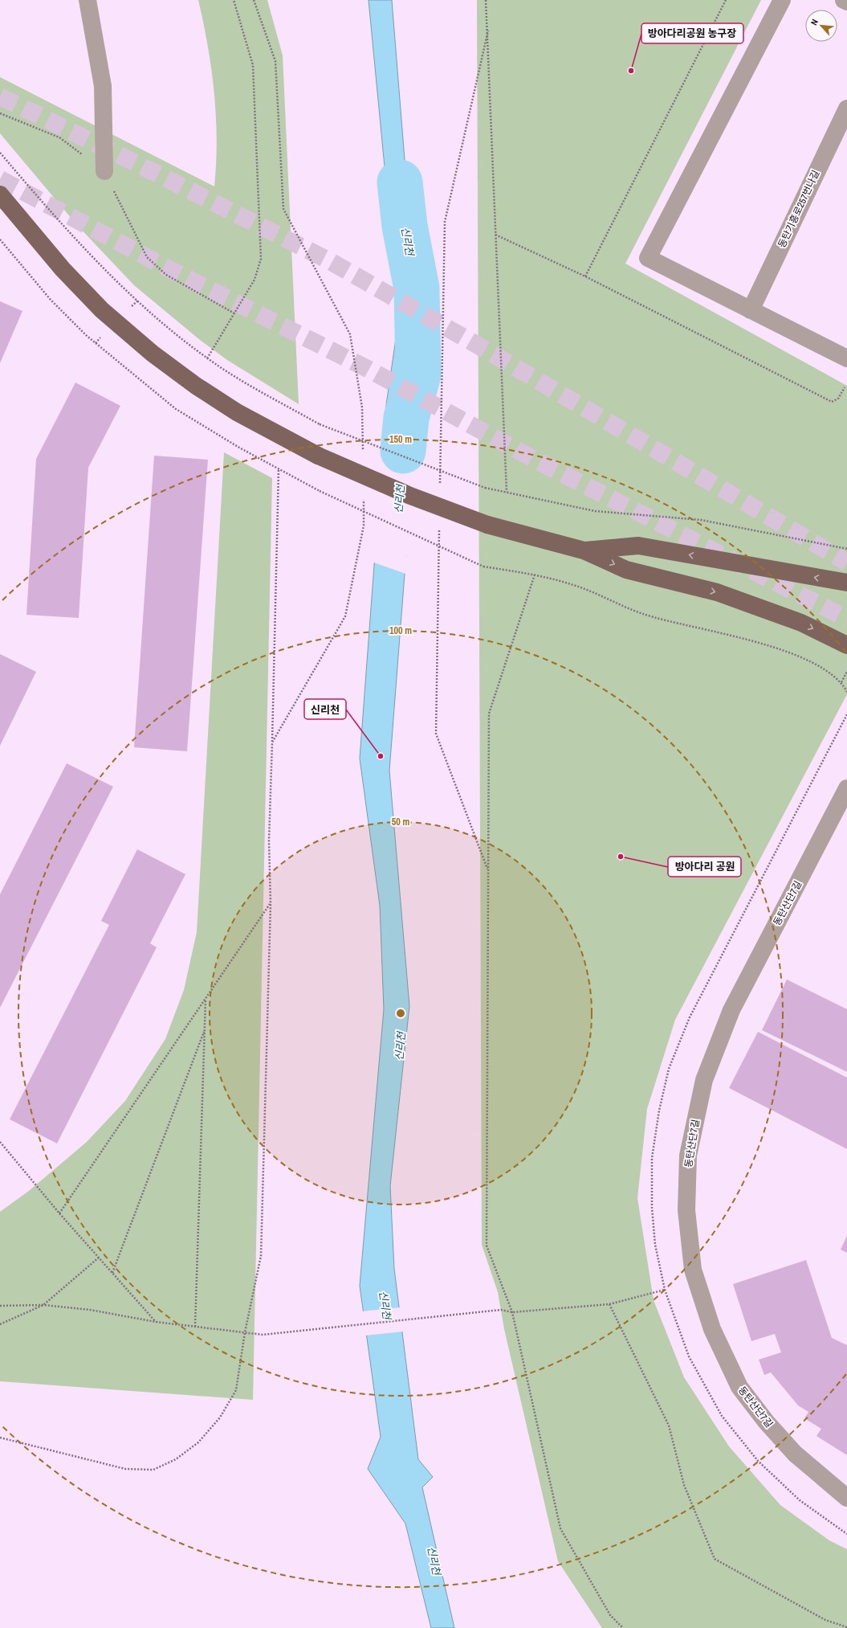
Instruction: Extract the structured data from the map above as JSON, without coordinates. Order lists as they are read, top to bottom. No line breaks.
{"streets":{"street":["동탄기흥로257번나길","동탄산단7길"]},"water":["신리천"],"places":["방아다리공원 농구장","신리천","방아다리 공원"],"north":"top left","rings":["150 m","100 m","50 m"]}
